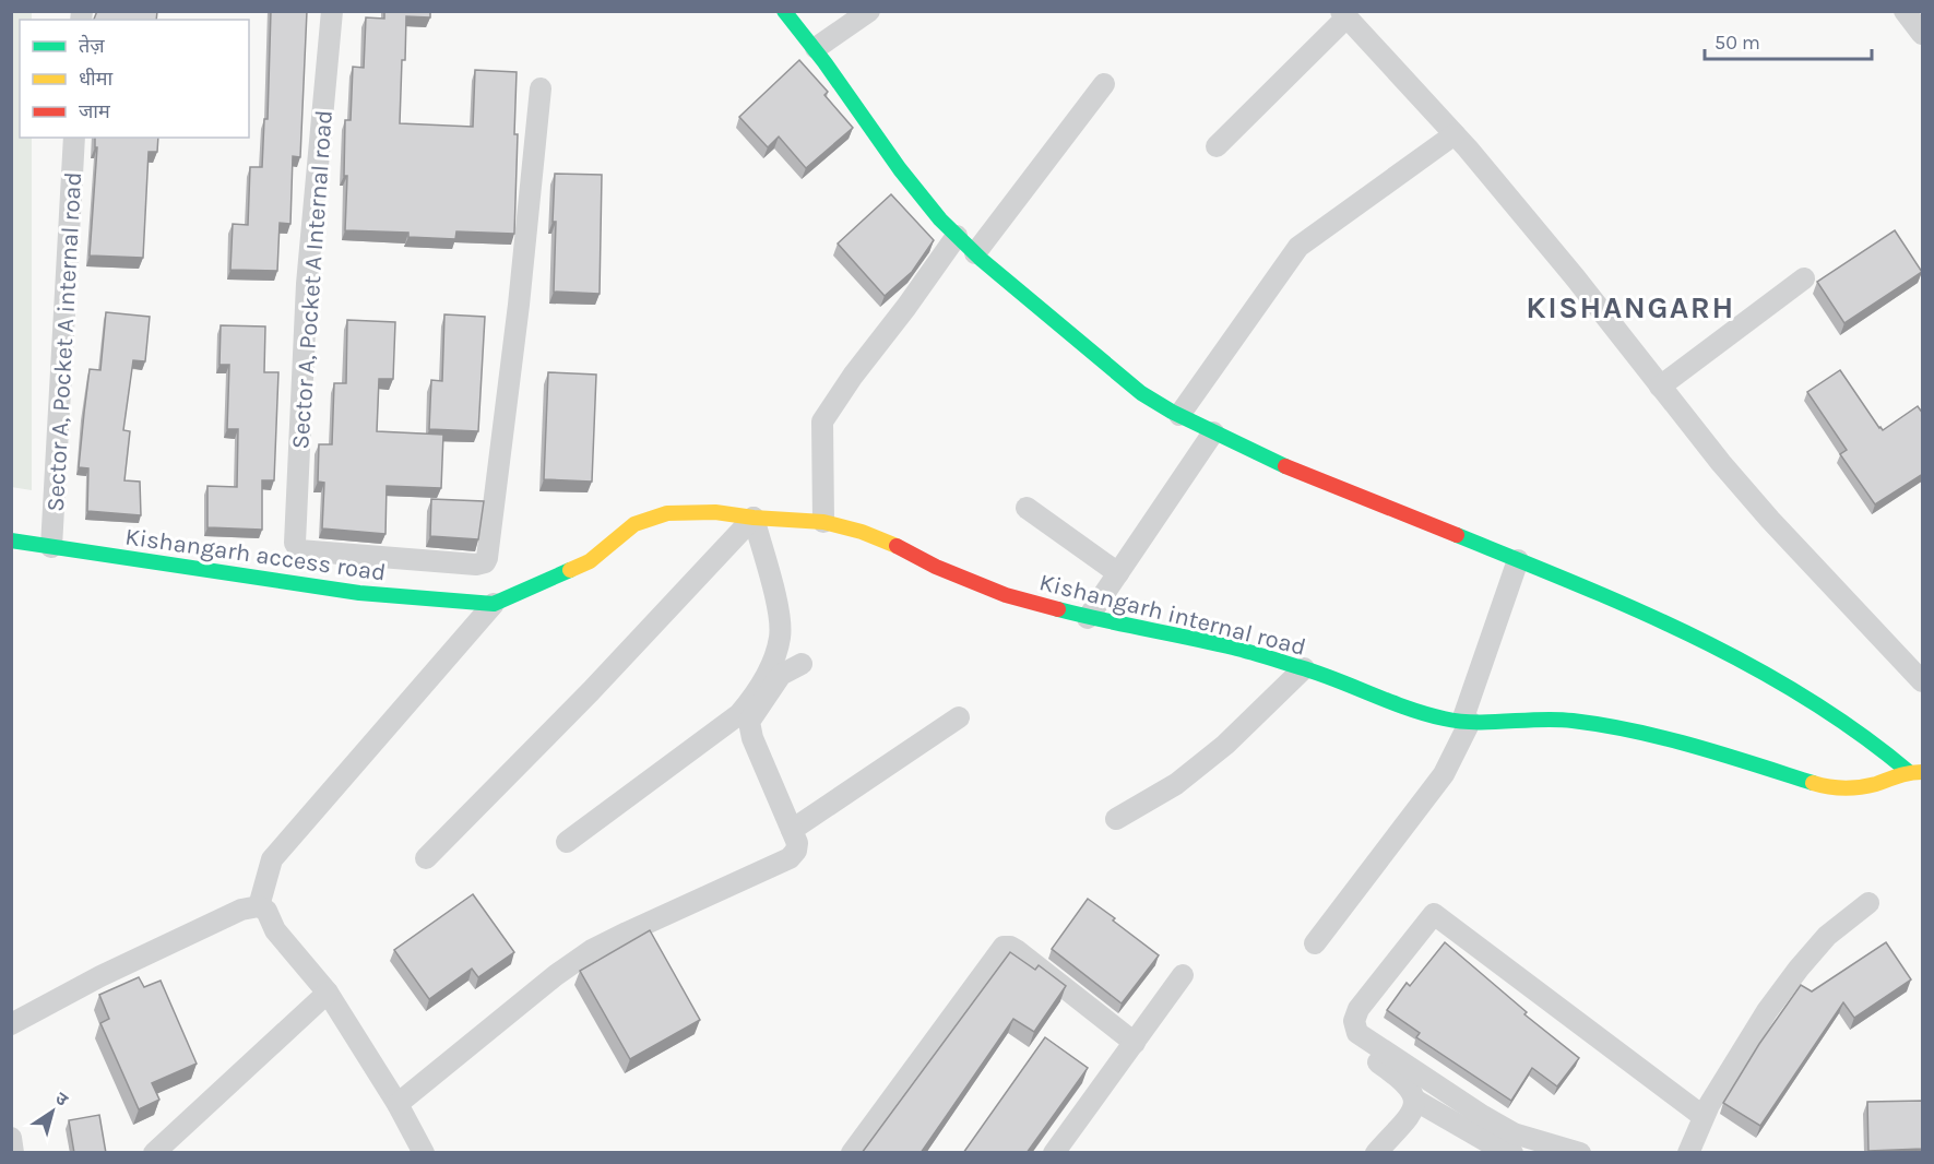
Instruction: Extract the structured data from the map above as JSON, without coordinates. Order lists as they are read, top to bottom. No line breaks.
{"streets":{"street":["Sector A, Pocket A Internal road","Sector A, Pocket A internal road","Kishangarh access road","Kishangarh internal road"]},"crossings":[["Sector A, Pocket A internal road","Kishangarh access road"],["Kishangarh access road","Kishangarh internal road"]],"districts":["KISHANGARH"],"legend":["तेज़","धीमा","जाम"],"scale_bar":"50 m","north":"top right"}
